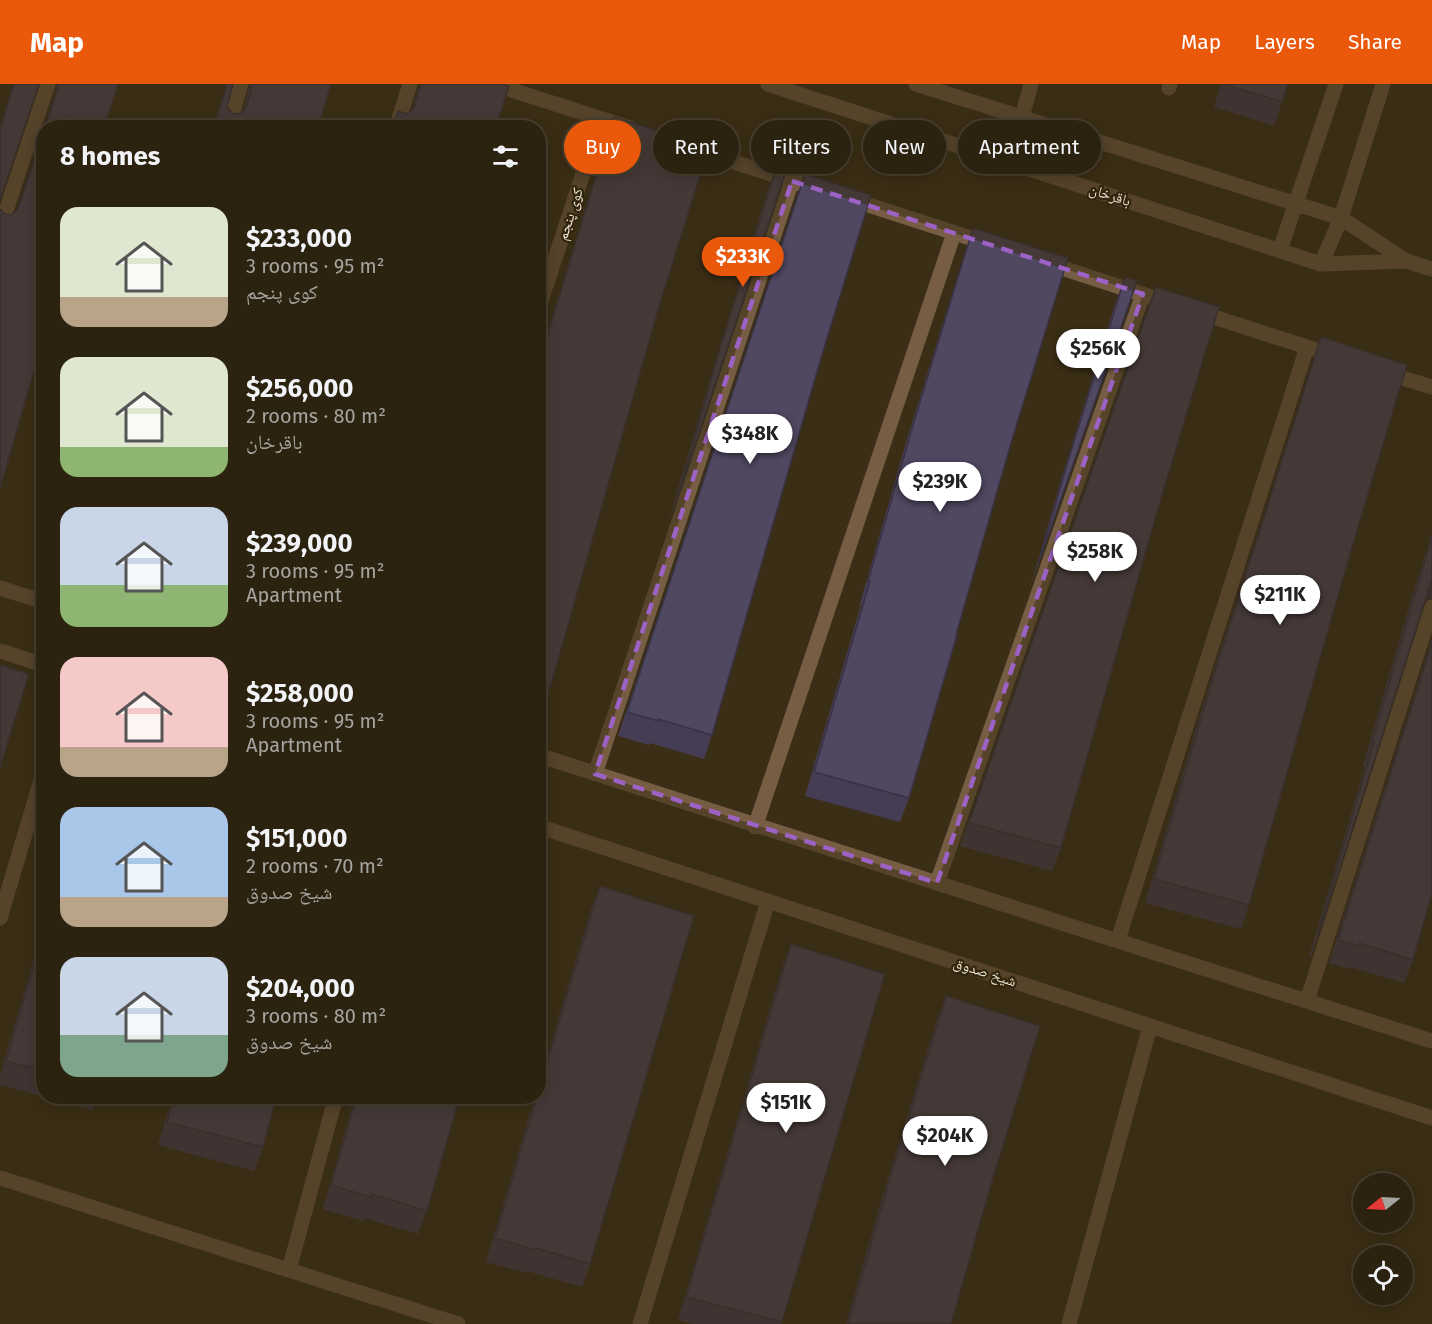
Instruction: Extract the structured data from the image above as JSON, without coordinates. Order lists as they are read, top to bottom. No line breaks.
{"streets":{"street":["باقرخان","کوی پنجم","شیخ صدوق"]},"north":"left","page":{"header":"Map","nav":["Map","Layers","Share"],"chip":["Buy","Rent","Filters","New","Apartment"],"heading":"8 homes","list":[{"name":"$233,000","note":"3 rooms · 95 m² · کوی پنجم"},{"name":"$256,000","note":"2 rooms · 80 m² · باقرخان"},{"name":"$239,000","note":"3 rooms · 95 m² · Apartment"},{"name":"$258,000","note":"3 rooms · 95 m² · Apartment"},{"name":"$151,000","note":"2 rooms · 70 m² · شیخ صدوق"},{"name":"$204,000","note":"3 rooms · 80 m² · شیخ صدوق"}],"price":["$233K","$256K","$348K","$239K","$258K","$211K","$151K","$204K"]}}
